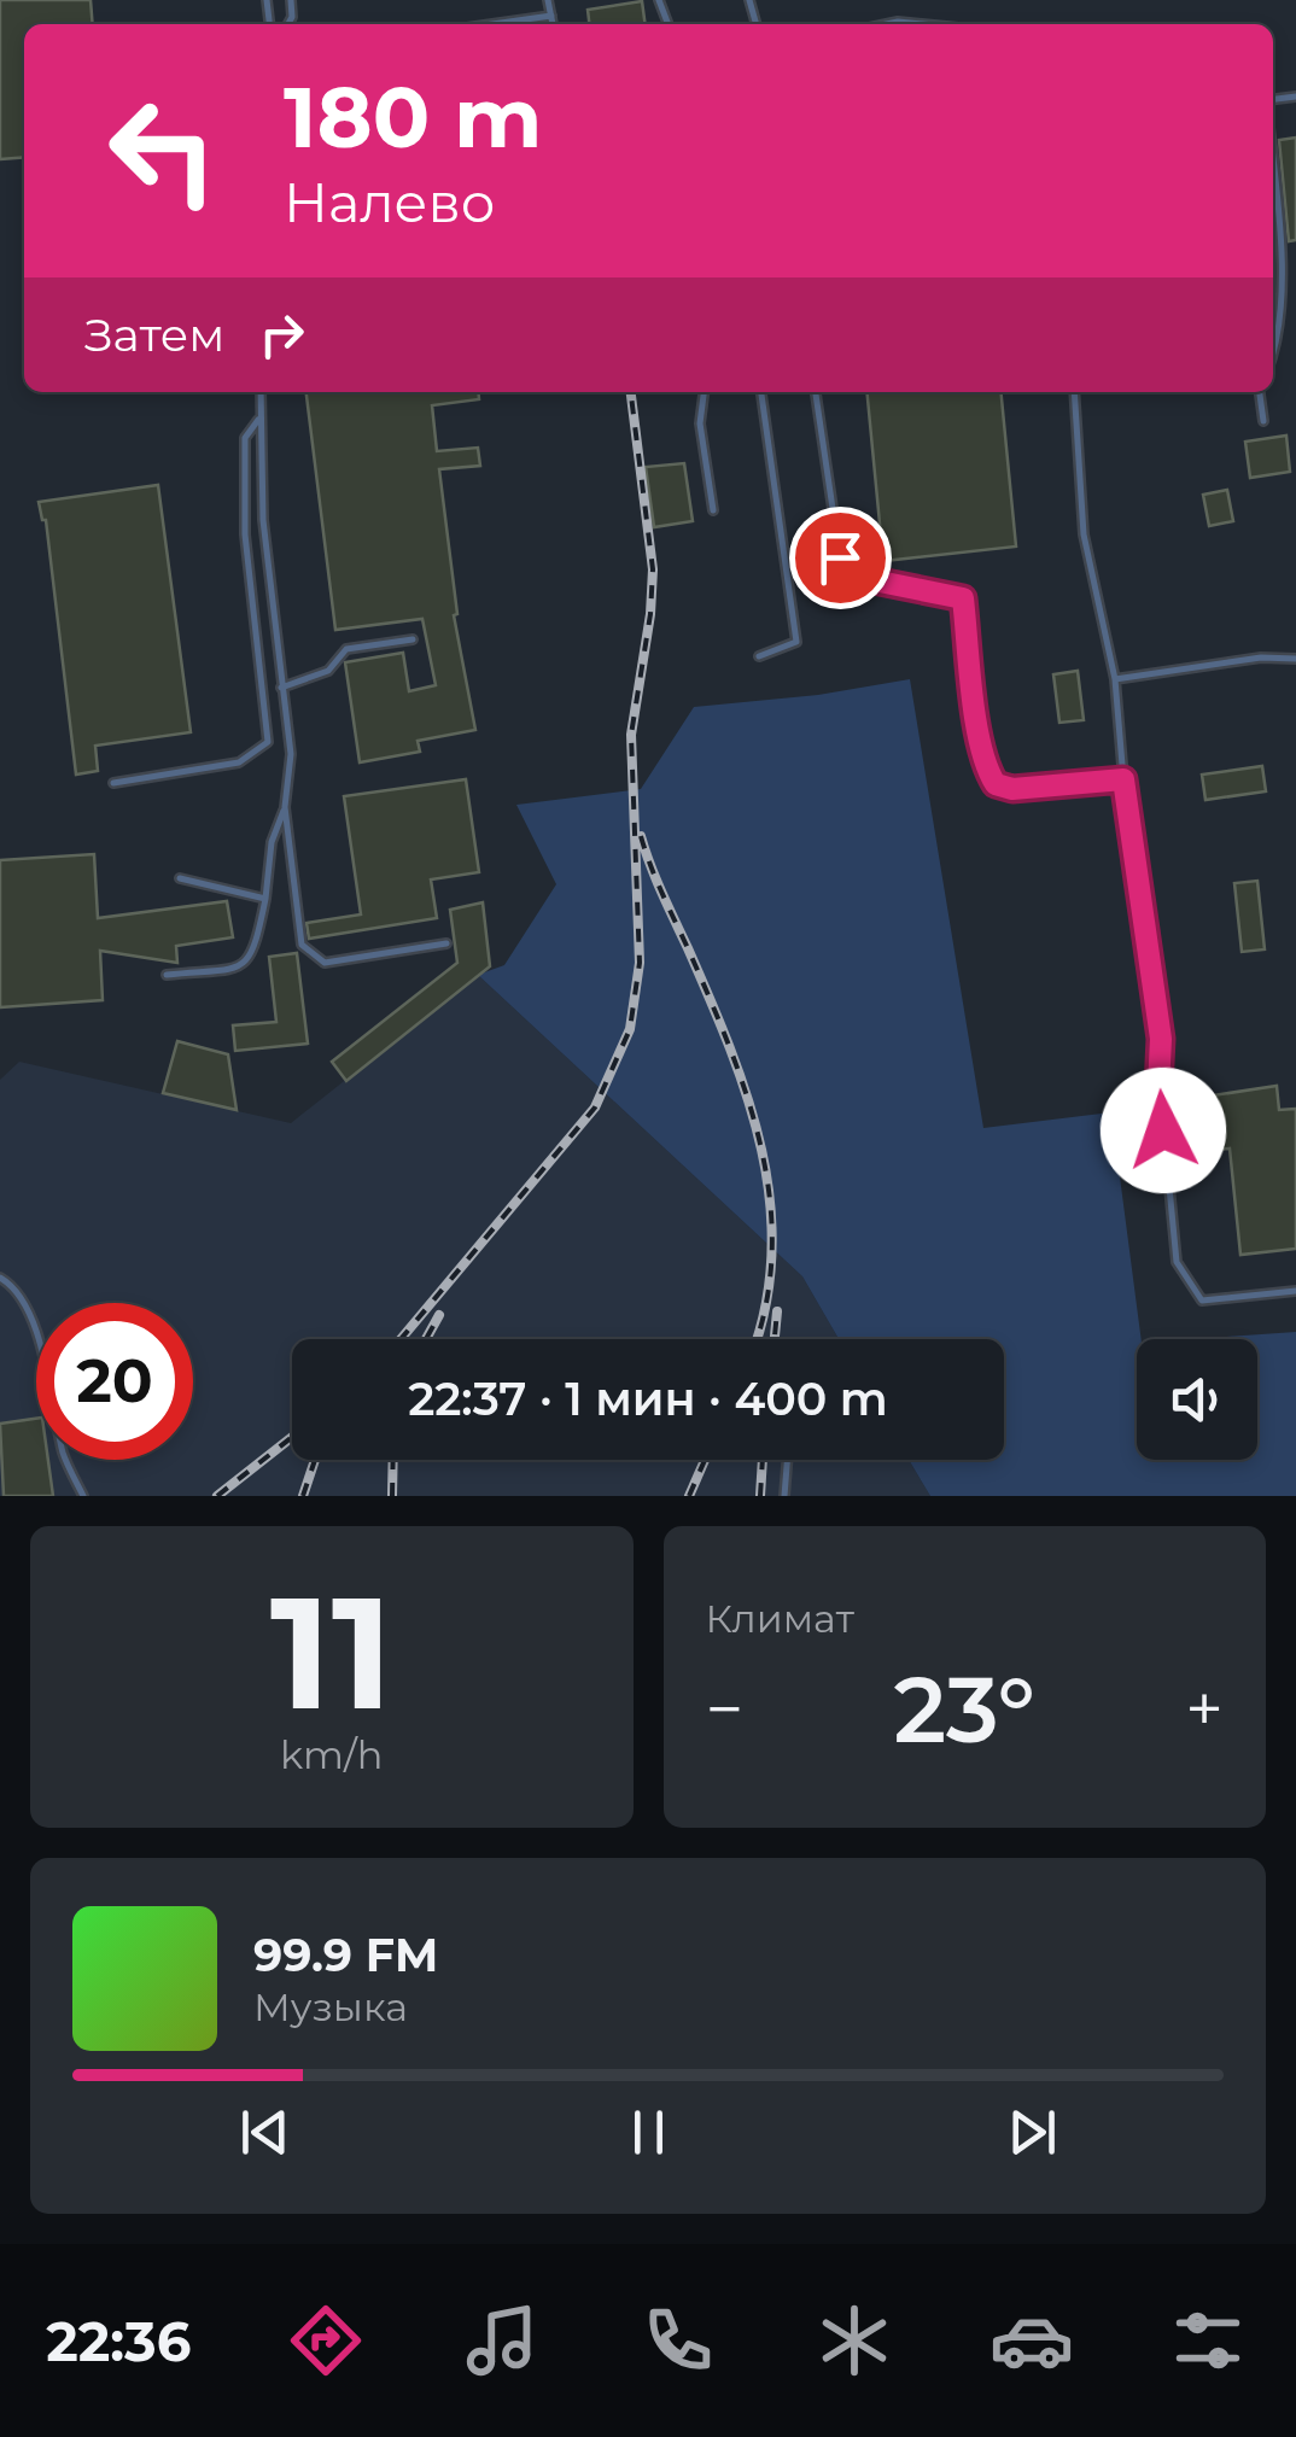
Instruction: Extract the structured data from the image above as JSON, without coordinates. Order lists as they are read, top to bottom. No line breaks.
{"page":{"turn":["180 m","Налево"],"then":"Затем","limit":"20","trip":"22:37 · 1 мин · 400 m","tile":[["11","km/h"],"Климат"],"heat":["−","23°","+"],"song":["99.9 FM","Музыка"],"tabs":"22:36"}}
